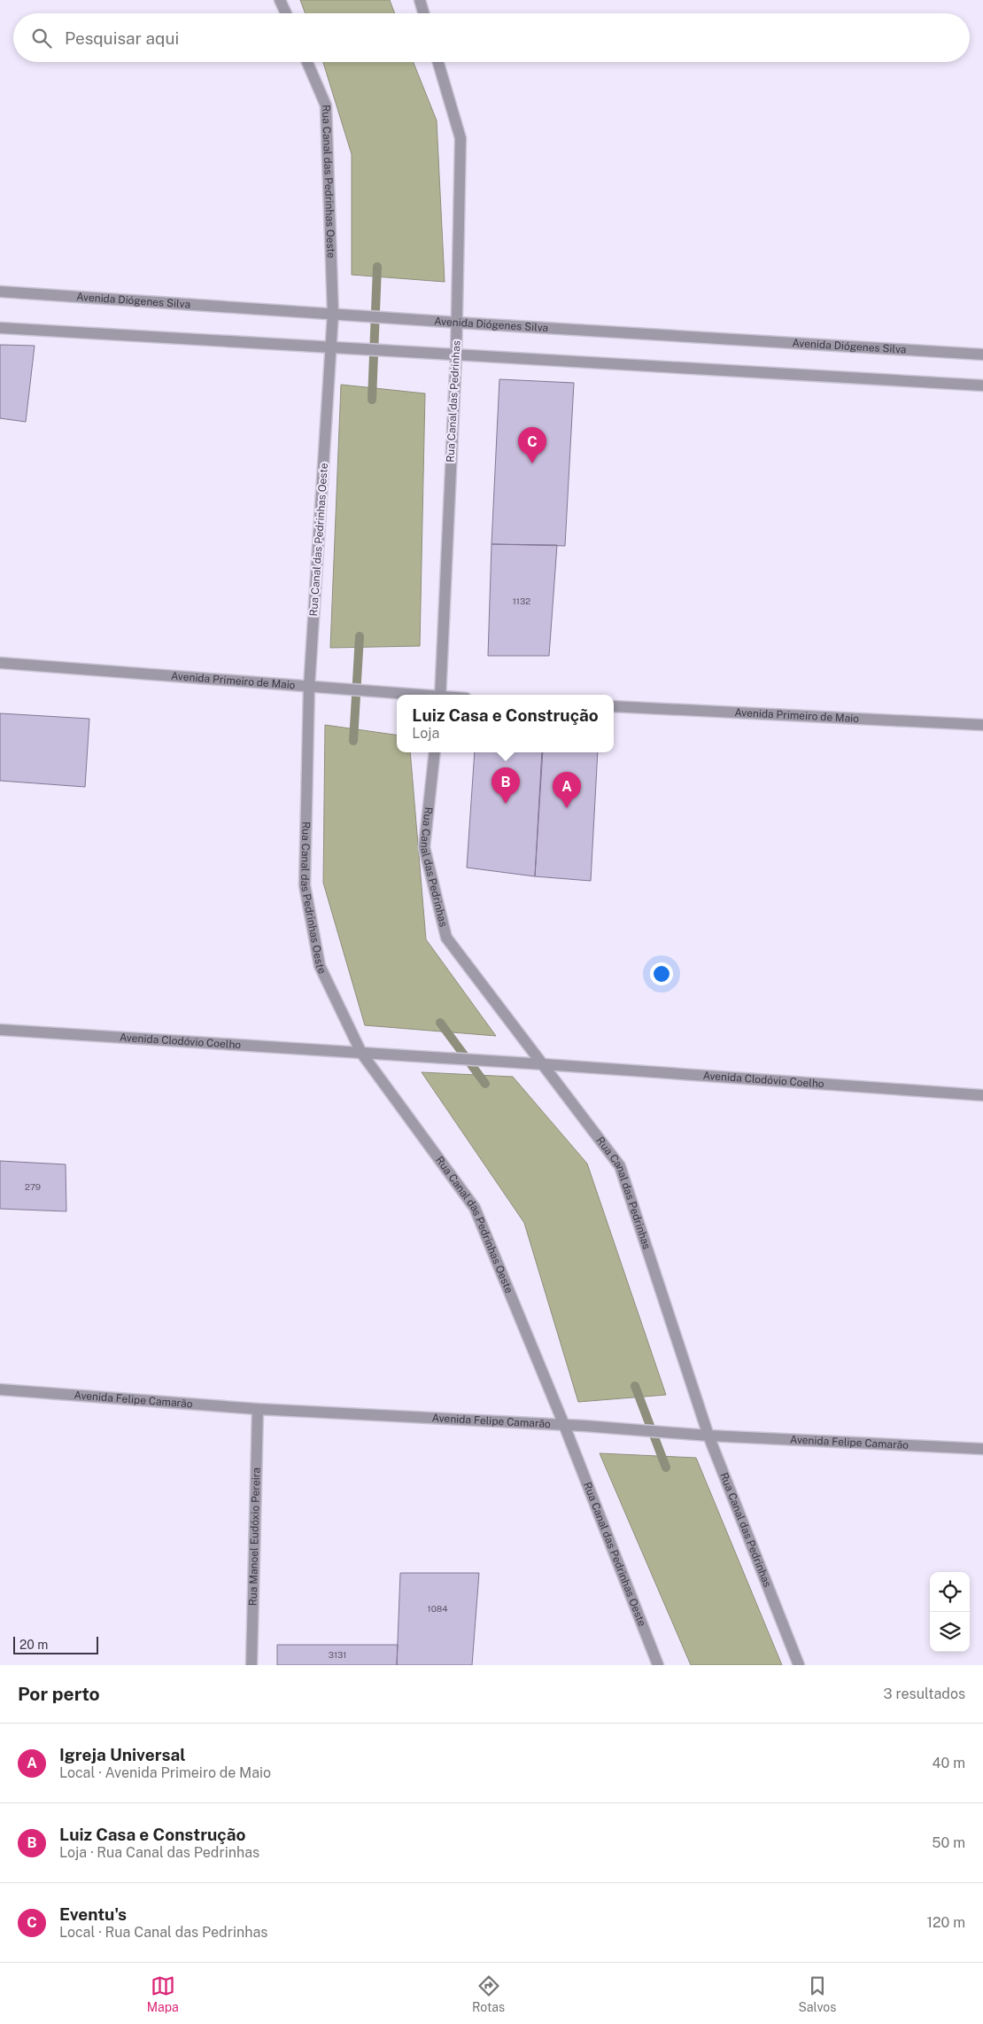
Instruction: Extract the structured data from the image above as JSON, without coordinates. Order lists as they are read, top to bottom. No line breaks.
{"streets":{"street":["Rua Canal das Pedrinhas Oeste","Avenida Diógenes Silva","Rua Canal das Pedrinhas","Avenida Primeiro de Maio","Avenida Clodóvio Coelho","Avenida Felipe Camarão","Rua Manoel Eudóxio Pereira"]},"crossings":[["Rua Canal das Pedrinhas Oeste","Avenida Diógenes Silva"],["Rua Canal das Pedrinhas Oeste","Avenida Primeiro de Maio"],["Rua Canal das Pedrinhas Oeste","Avenida Clodóvio Coelho"],["Rua Canal das Pedrinhas Oeste","Avenida Felipe Camarão"],["Avenida Diógenes Silva","Rua Canal das Pedrinhas"],["Rua Canal das Pedrinhas","Avenida Clodóvio Coelho"],["Rua Canal das Pedrinhas","Avenida Felipe Camarão"],["Avenida Felipe Camarão","Rua Manoel Eudóxio Pereira"]],"house_numbers":["1132","279","1084","3131"],"scale_bar":"20 m","page":{"search":"Pesquisar aqui","pins":["C","B","A"],"popup":["Luiz Casa e Construção","Loja"],"scale":"20 m","heading":["Por perto","3 resultados"],"list":[{"mark":"A","name":"Igreja Universal","note":"Local · Avenida Primeiro de Maio","value":"40 m"},{"mark":"B","name":"Luiz Casa e Construção","note":"Loja · Rua Canal das Pedrinhas","value":"50 m"},{"mark":"C","name":"Eventu's","note":"Local · Rua Canal das Pedrinhas","value":"120 m"}],"nav":["Mapa","Rotas","Salvos"]}}
